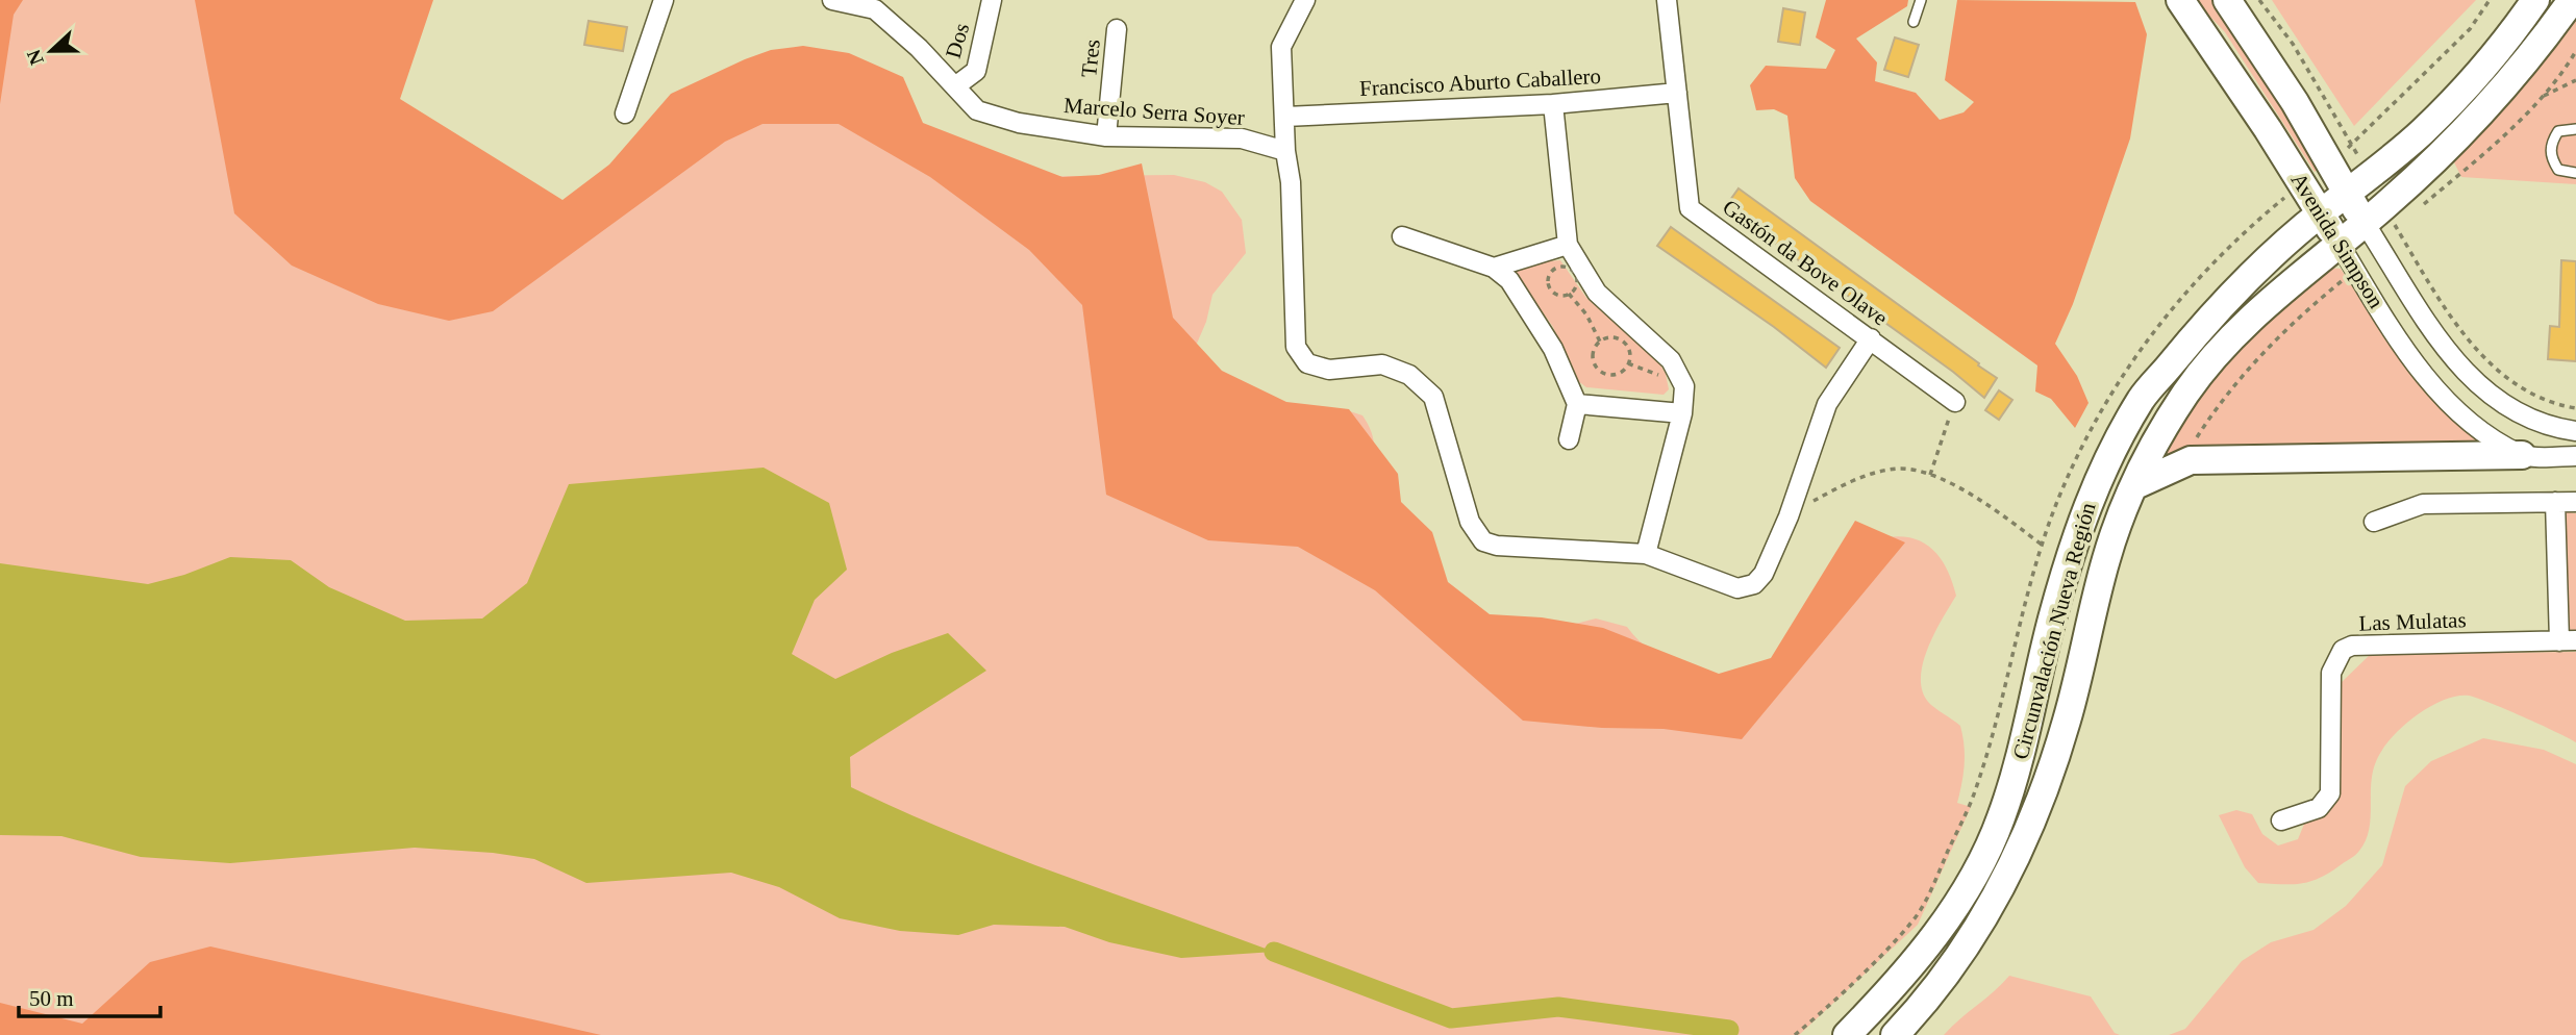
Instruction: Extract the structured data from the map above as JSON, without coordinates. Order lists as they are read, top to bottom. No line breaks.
{"streets":{"main road":["Avenida Simpson","Circunvalación Nueva Región"],"street":["Dos","Tres","Francisco Aburto Caballero","Marcelo Serra Soyer","Gastón da Bove Olave","Las Mulatas"]},"crossings":[["Dos","Marcelo Serra Soyer"],["Tres","Marcelo Serra Soyer"],["Francisco Aburto Caballero","Gastón da Bove Olave"],["Avenida Simpson","Circunvalación Nueva Región"]],"scale_bar":"50 m","north":"left"}
